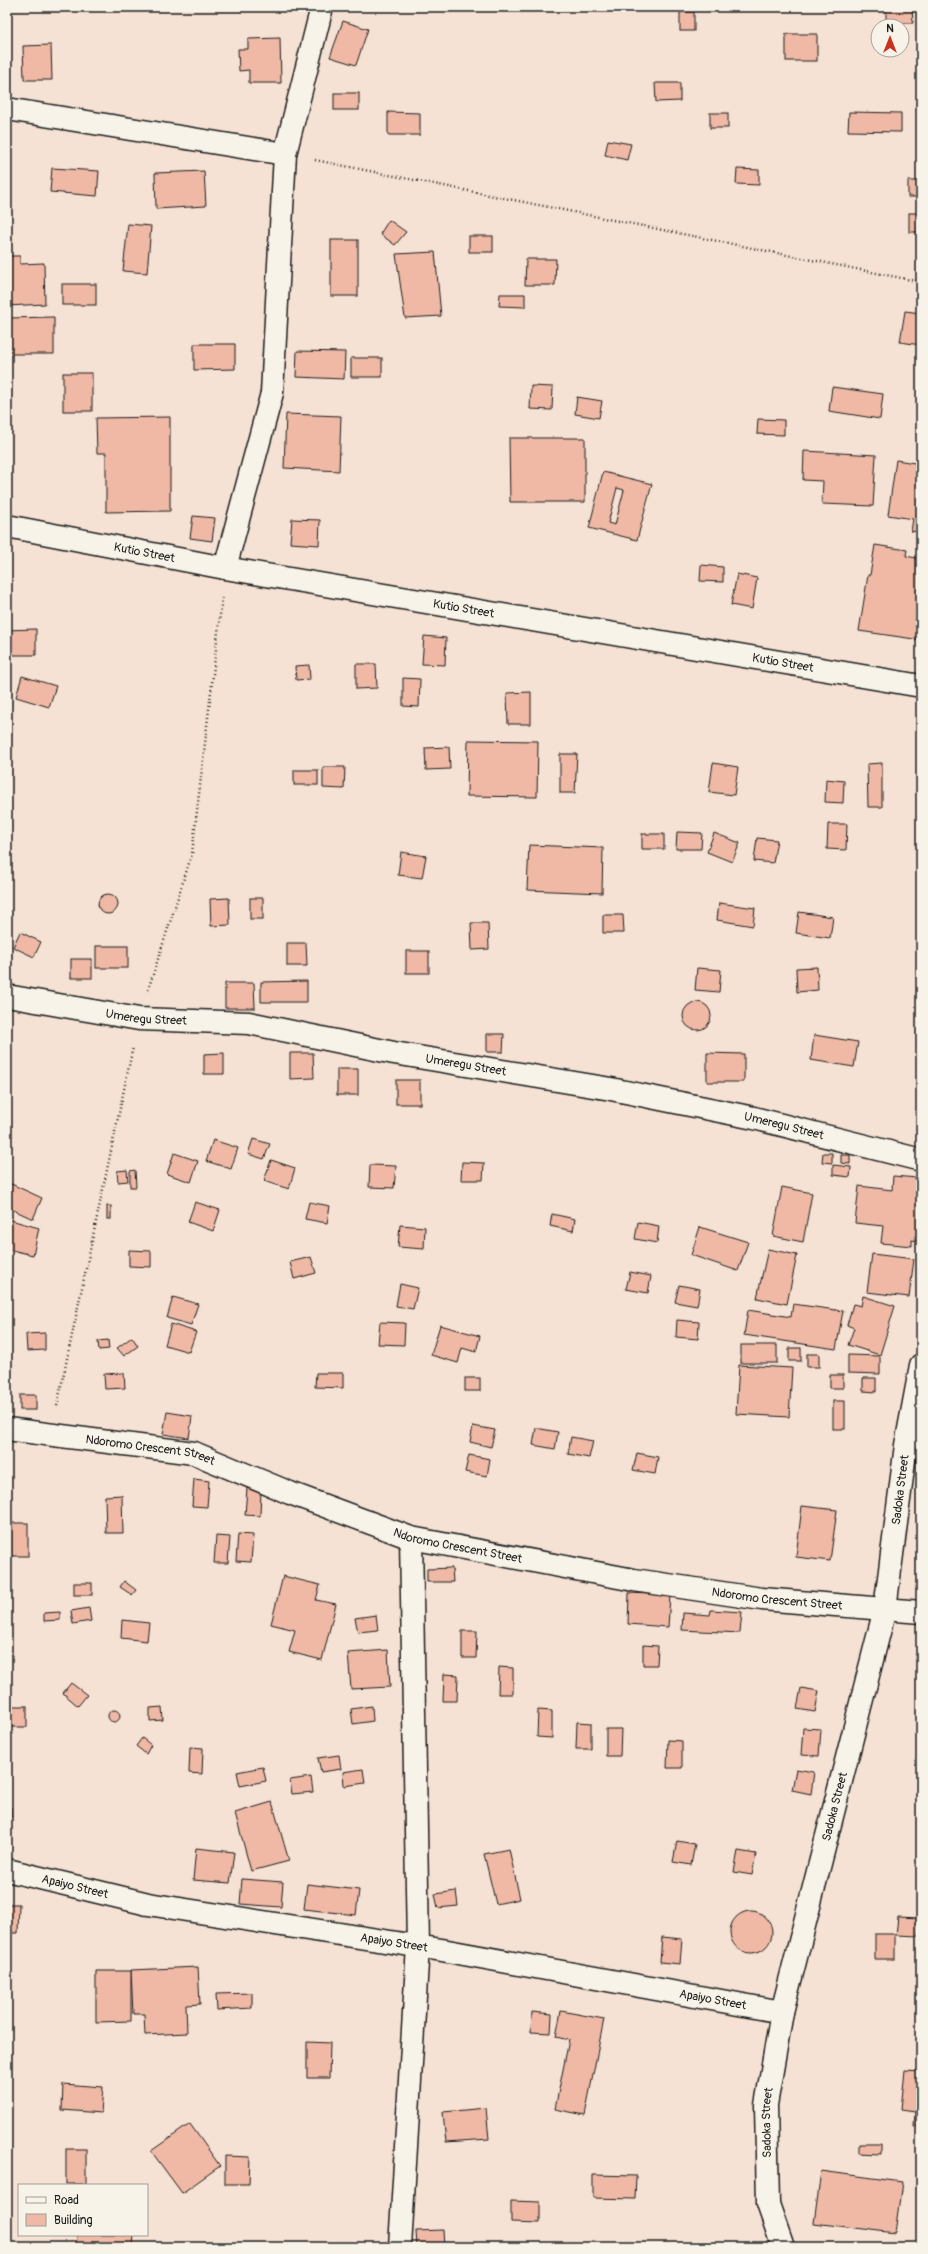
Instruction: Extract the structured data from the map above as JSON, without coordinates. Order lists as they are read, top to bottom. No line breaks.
{"streets":{"street":["Kutio Street","Umeregu Street","Ndoromo Crescent Street","Sadoka Street","Apaiyo Street"]},"crossings":[["Ndoromo Crescent Street","Sadoka Street"],["Sadoka Street","Apaiyo Street"]],"legend":["Road","Building"],"north":"top"}
